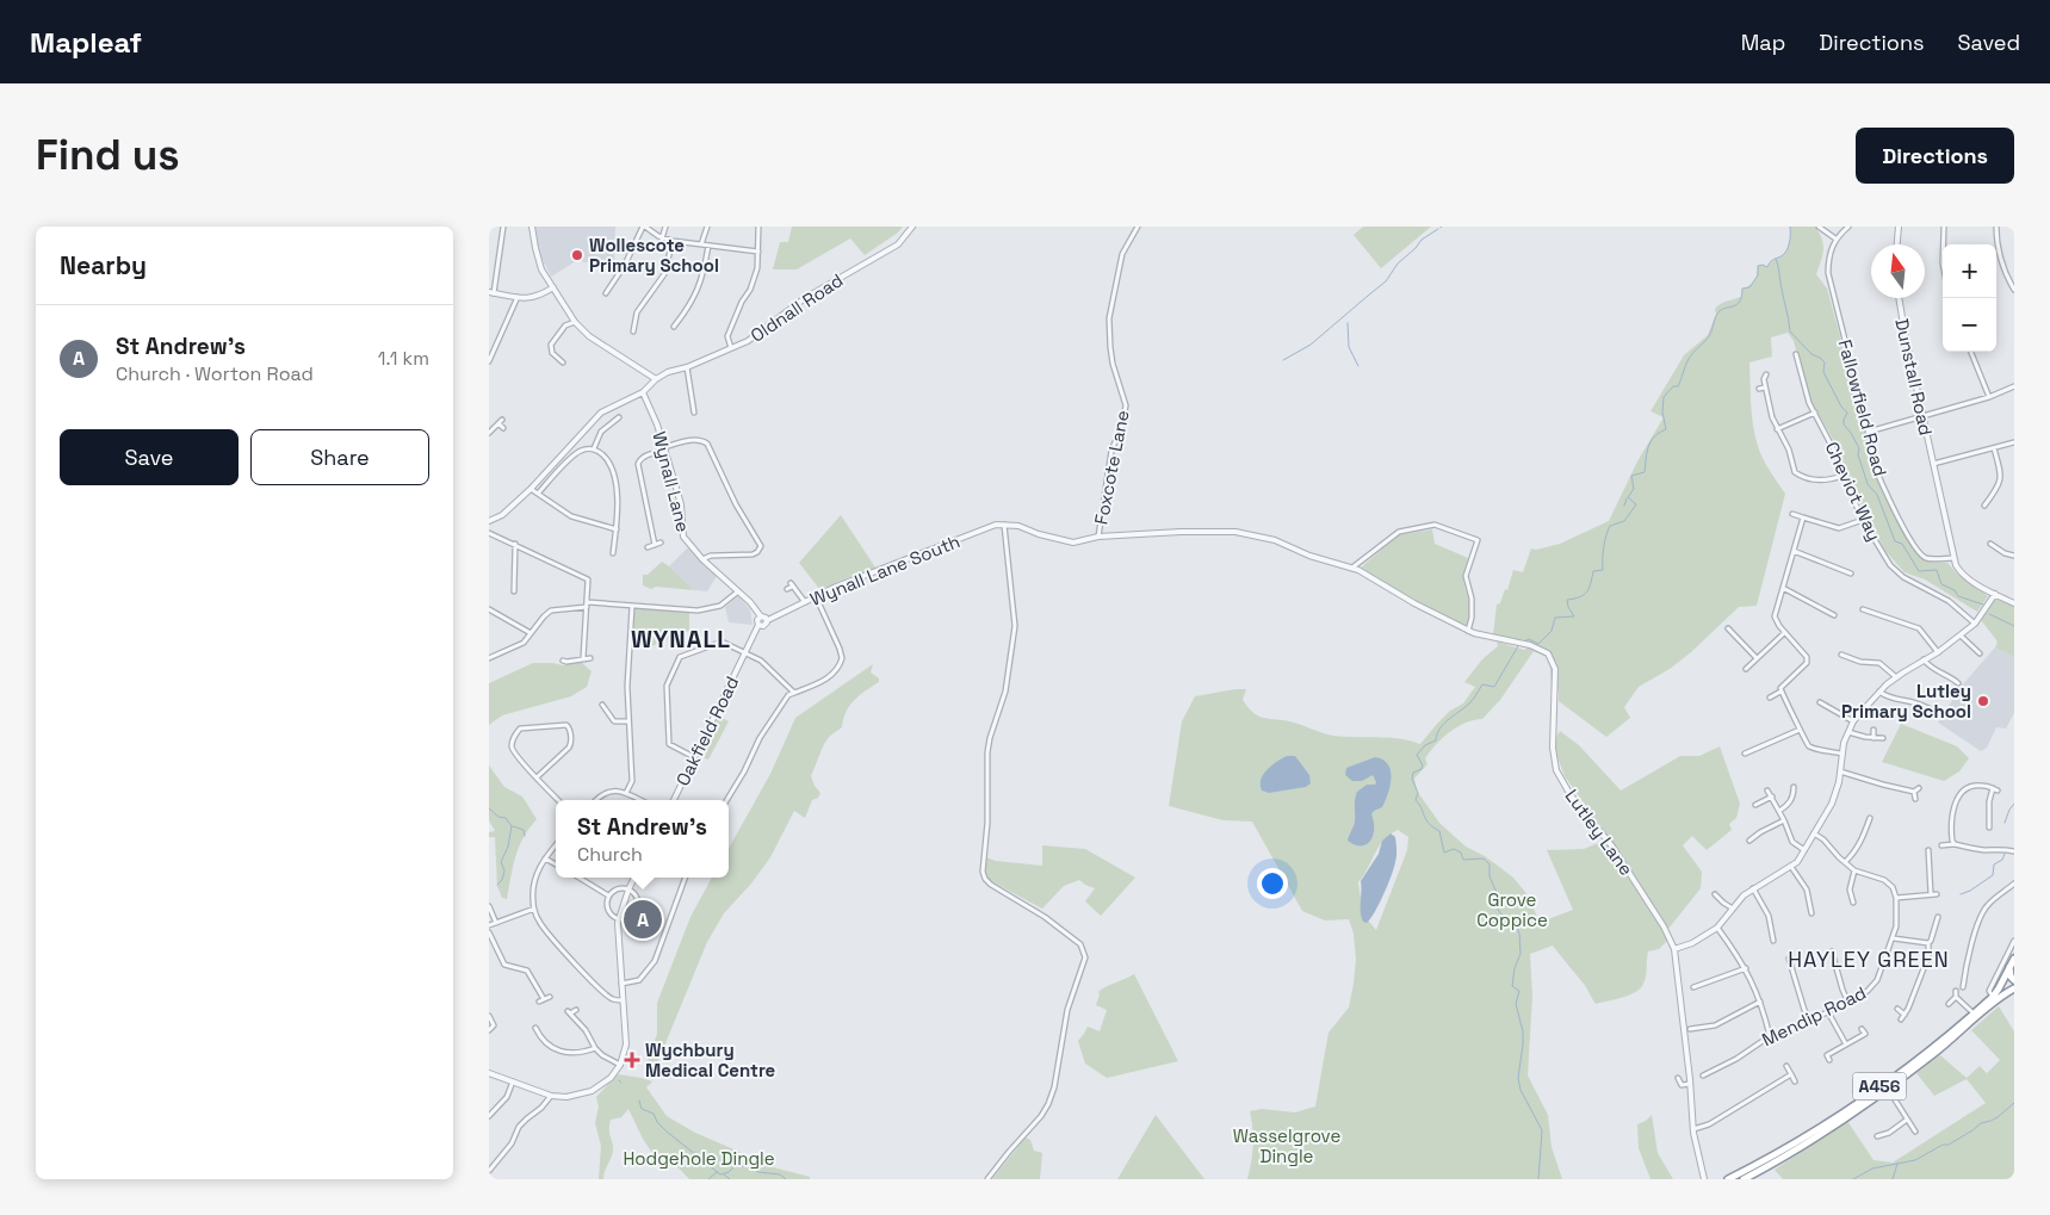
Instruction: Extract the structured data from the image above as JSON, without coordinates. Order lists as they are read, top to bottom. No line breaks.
{"streets":{"highway":["A456"],"street":["Oldnall Road","Dunstall Road","Fallowfield Road","Foxcote Lane","Wynall Lane","Cheviot Way","Wynall Lane South","Oakfield Road","Lutley Lane","Mendip Road"]},"crossings":[["Oldnall Road","Wynall Lane"],["Dunstall Road","Fallowfield Road"],["Wynall Lane","Wynall Lane South"],["Wynall Lane","Oakfield Road"],["Wynall Lane South","Oakfield Road"]],"districts":["WYNALL","HAYLEY GREEN"],"parks":["Grove Coppice","Wasselgrove Dingle","Hodgehole Dingle"],"places":{"other":["Wollescote Primary School","Lutley Primary School"],"health":["Wychbury Medical Centre"]},"north":"top","page":{"header":"Mapleaf","nav":["Map","Directions","Saved"],"buttons":["Directions",["Save","Share"]],"title":"Find us","heading":"Nearby","map_buttons":["+","−"],"list":[{"mark":"A","name":"St Andrew's","note":"Church · Worton Road","value":"1.1 km"}],"popup":["St Andrew's","Church"],"pins":"A"}}
